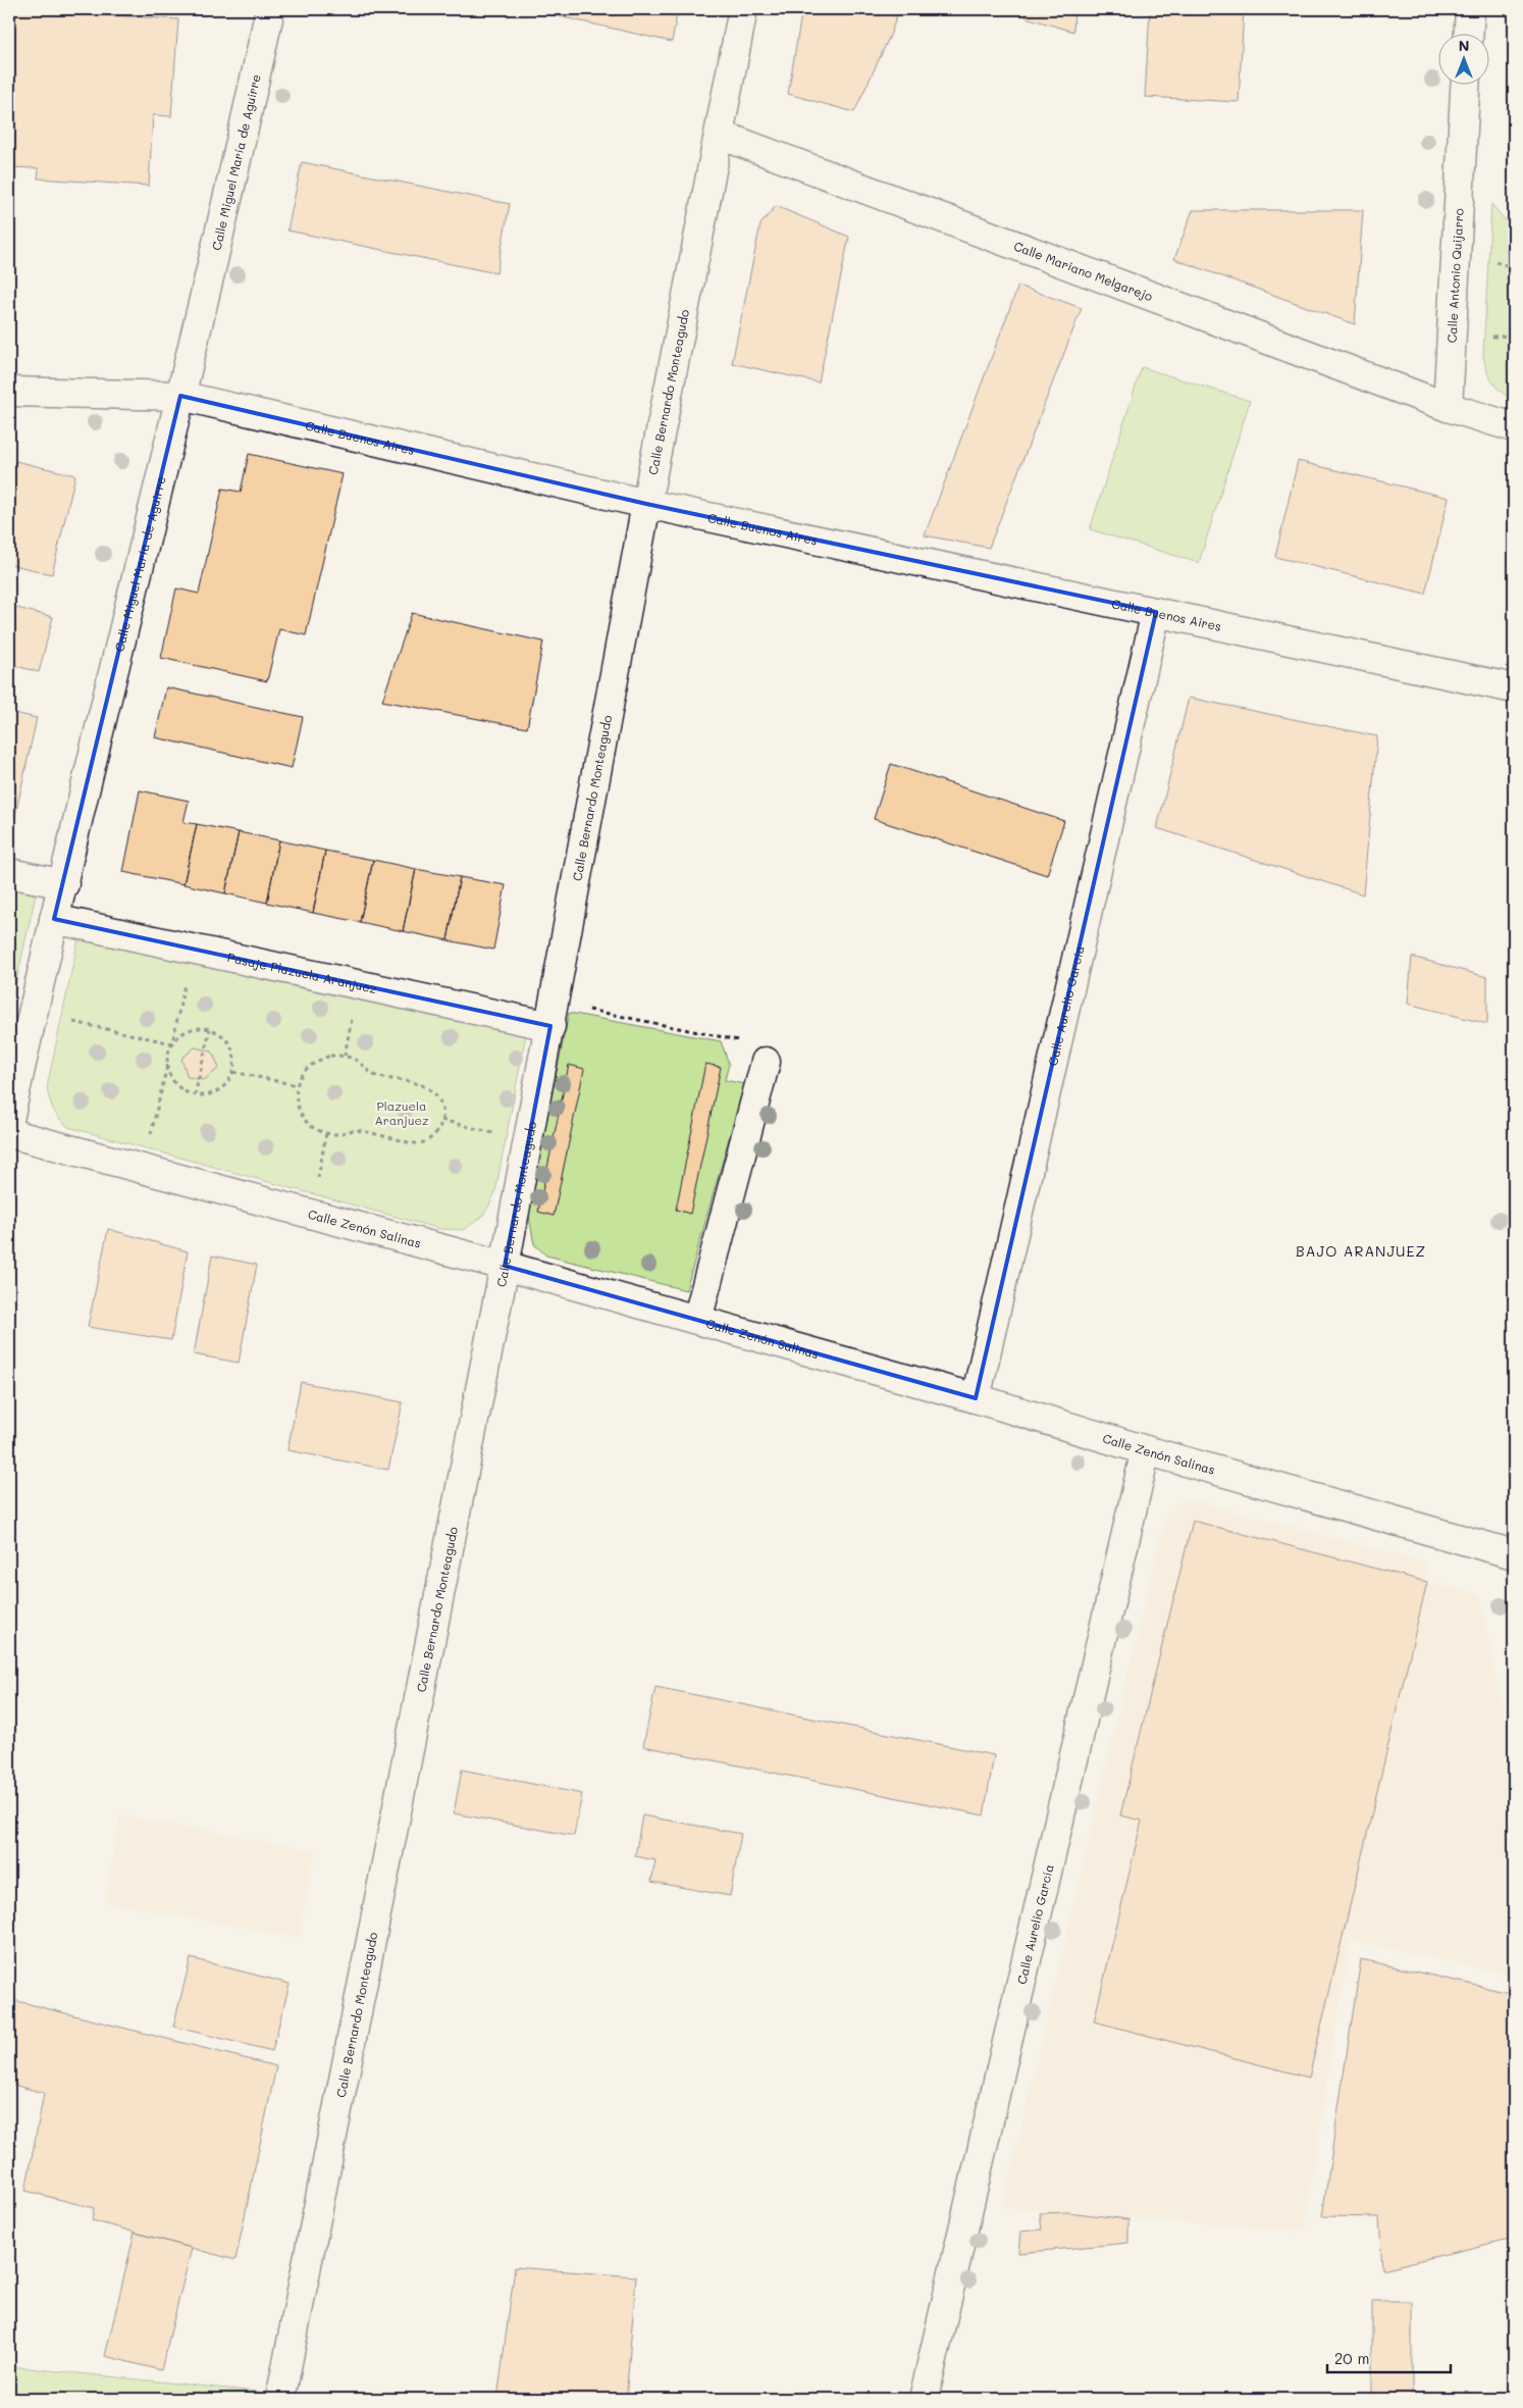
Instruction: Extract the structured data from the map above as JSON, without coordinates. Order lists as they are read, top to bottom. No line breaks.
{"streets":{"street":["Calle Miguel María de Aguirre","Calle Mariano Melgarejo","Calle Antonio Quijarro","Calle Bernardo Monteagudo","Calle Buenos Aires","Pasaje Plazuela Aranjuez","Calle Aurelio García","Calle Zenón Salinas"]},"crossings":[["Calle Miguel María de Aguirre","Calle Buenos Aires"],["Calle Miguel María de Aguirre","Pasaje Plazuela Aranjuez"],["Calle Mariano Melgarejo","Calle Antonio Quijarro"],["Calle Mariano Melgarejo","Calle Bernardo Monteagudo"],["Calle Bernardo Monteagudo","Calle Buenos Aires"],["Calle Bernardo Monteagudo","Pasaje Plazuela Aranjuez"],["Calle Bernardo Monteagudo","Calle Zenón Salinas"],["Calle Buenos Aires","Calle Aurelio García"],["Calle Aurelio García","Calle Zenón Salinas"]],"districts":["BAJO ARANJUEZ"],"parks":["Plazuela Aranjuez"],"scale_bar":"20 m","north":"top"}
